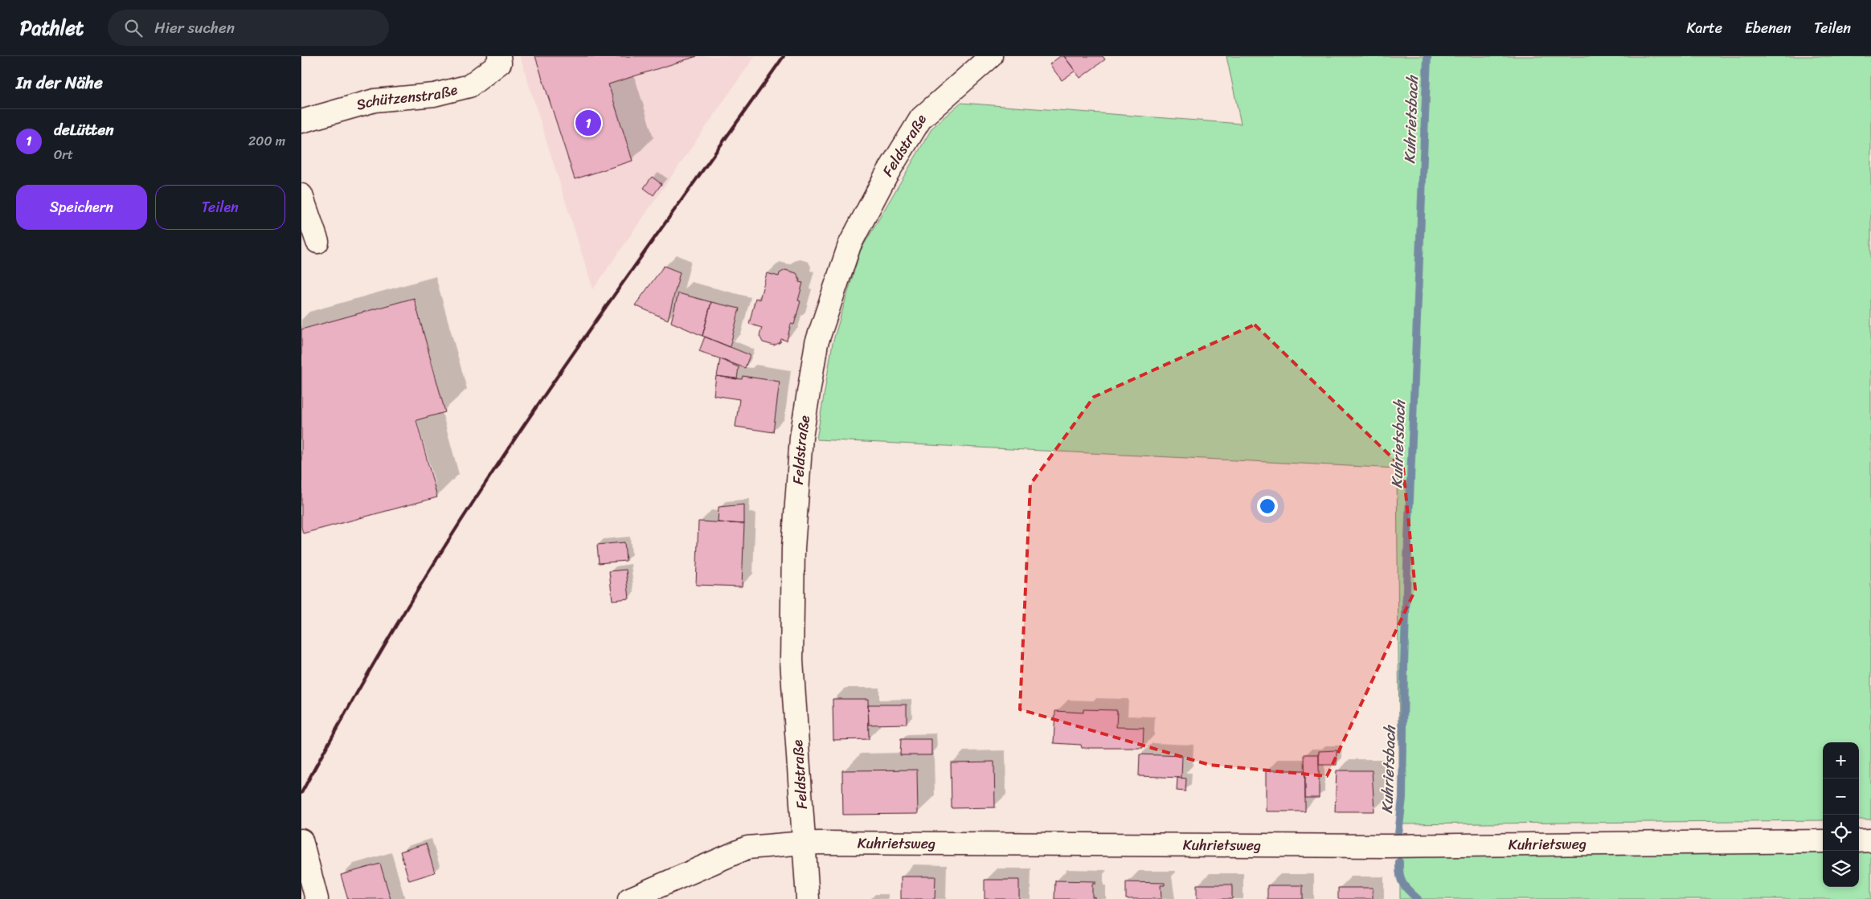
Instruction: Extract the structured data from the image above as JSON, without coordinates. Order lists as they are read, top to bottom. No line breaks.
{"streets":{"street":["Schützenstraße","Feldstraße","Kuhrietsweg"]},"crossings":[["Feldstraße","Kuhrietsweg"]],"water":["Kuhrietsbach"],"page":{"header":"Pathlet","search":"Hier suchen","nav":["Karte","Ebenen","Teilen"],"heading":"In der Nähe","list":[{"mark":"1","name":"deLütten","note":"Ort","value":"200 m"}],"pins":"1","buttons":["Speichern","Teilen"],"map_buttons":["+","−"]}}
